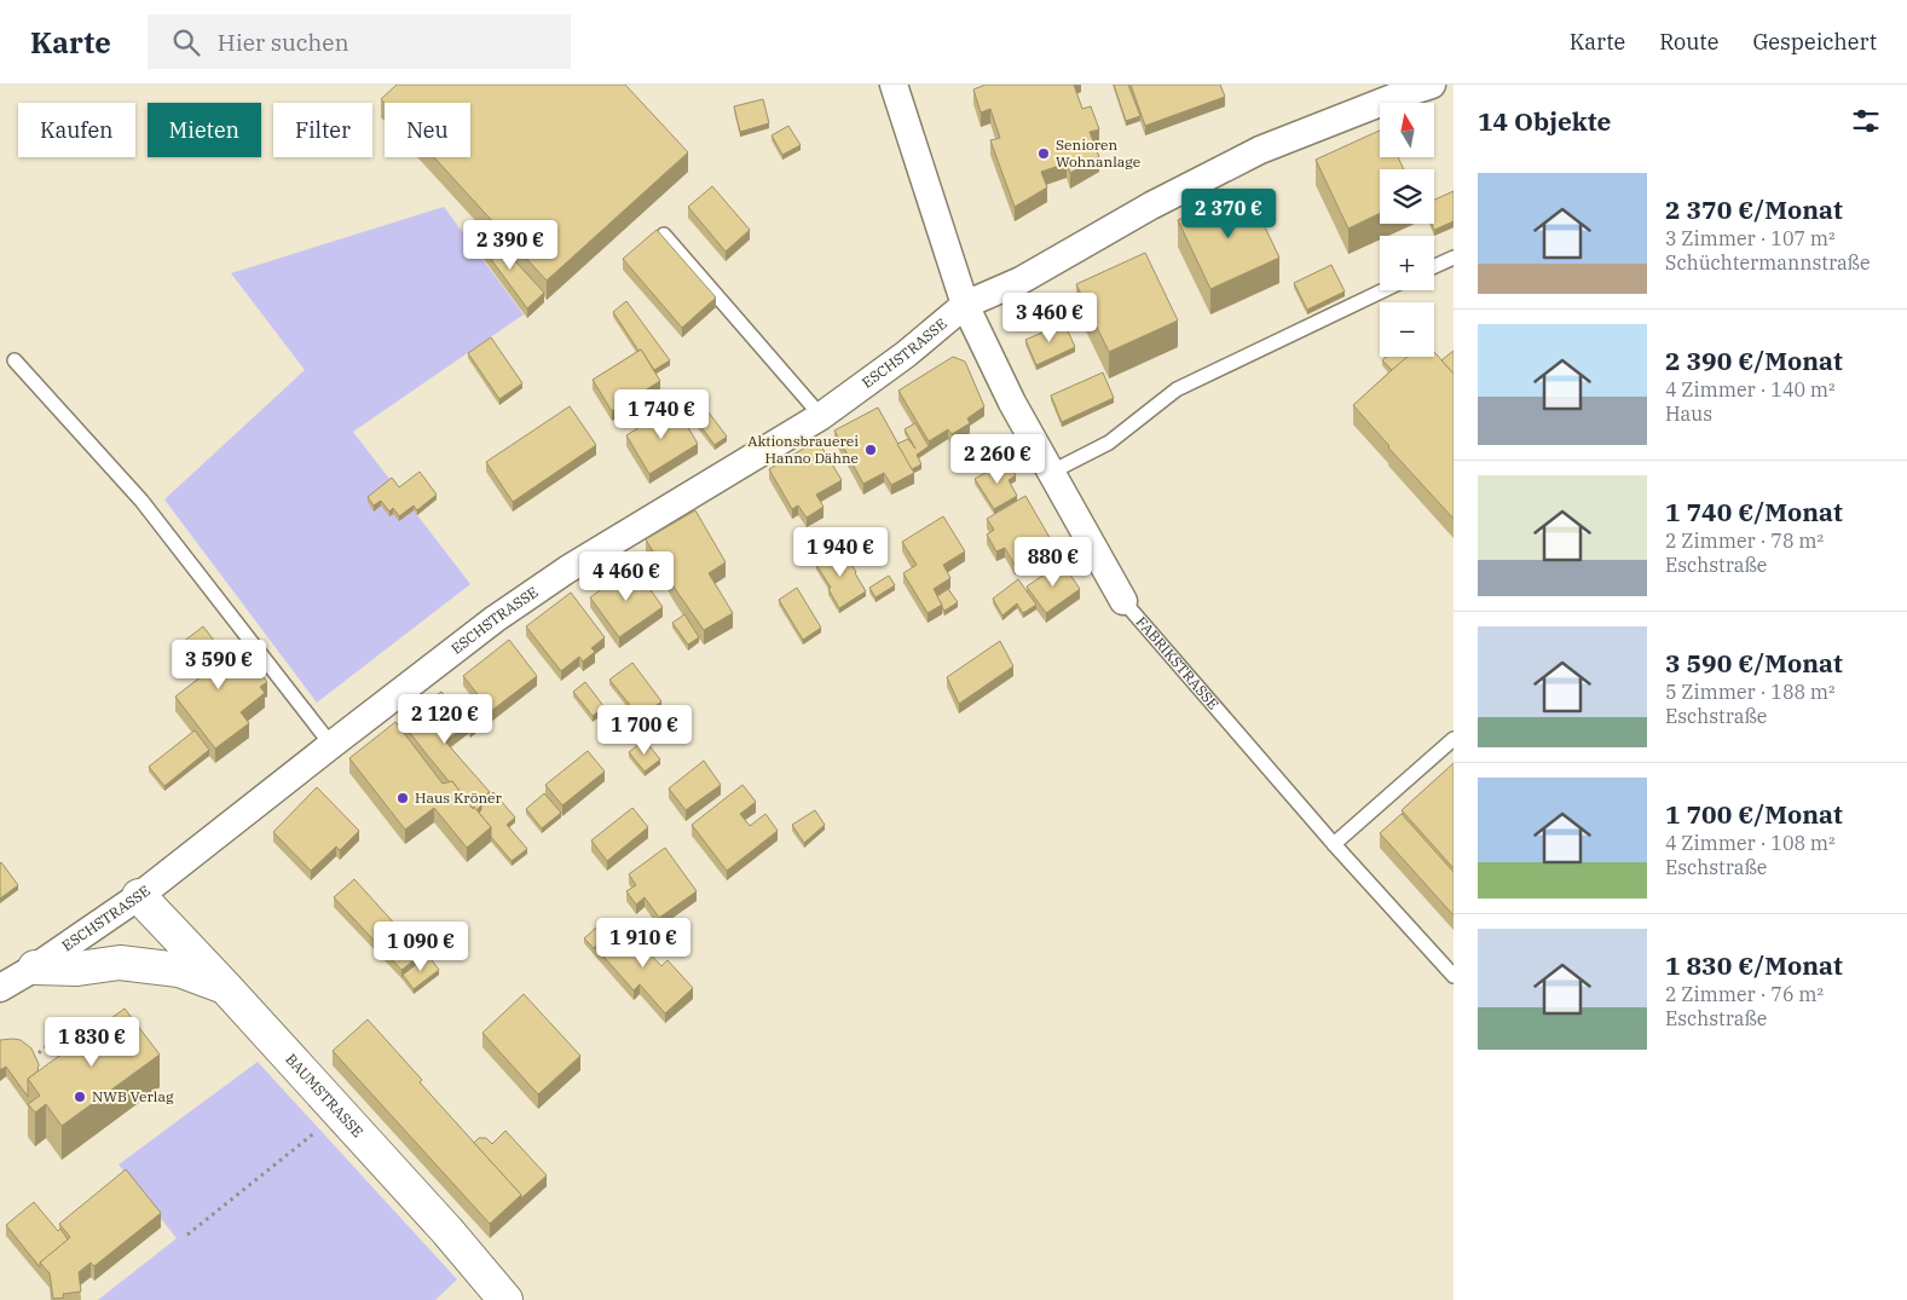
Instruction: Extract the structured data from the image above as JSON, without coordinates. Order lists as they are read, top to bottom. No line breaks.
{"streets":{"street":["ESCHSTRASSE","FABRIKSTRASSE","BAUMSTRASSE"]},"crossings":[["ESCHSTRASSE","FABRIKSTRASSE"],["ESCHSTRASSE","BAUMSTRASSE"]],"places":["Senioren Wohnanlage","Aktionsbrauerei Hanno Dähne","Haus Kröner","NWB Verlag"],"north":"top","page":{"header":"Karte","search":"Hier suchen","nav":["Karte","Route","Gespeichert"],"heading":"14 Objekte","map_buttons":["+","−"],"chip":["Kaufen","Mieten","Filter","Neu"],"list":[{"name":"2 370 €/Monat","note":"3 Zimmer · 107 m² · Schüchtermannstraße"},{"name":"2 390 €/Monat","note":"4 Zimmer · 140 m² · Haus"},{"name":"1 740 €/Monat","note":"2 Zimmer · 78 m² · Eschstraße"},{"name":"3 590 €/Monat","note":"5 Zimmer · 188 m² · Eschstraße"},{"name":"1 700 €/Monat","note":"4 Zimmer · 108 m² · Eschstraße"},{"name":"1 830 €/Monat","note":"2 Zimmer · 76 m² · Eschstraße"}],"price":["2 370 €","2 390 €","3 460 €","1 740 €","2 260 €","1 940 €","880 €","4 460 €","3 590 €","2 120 €","1 700 €","1 910 €","1 090 €","1 830 €"]}}
